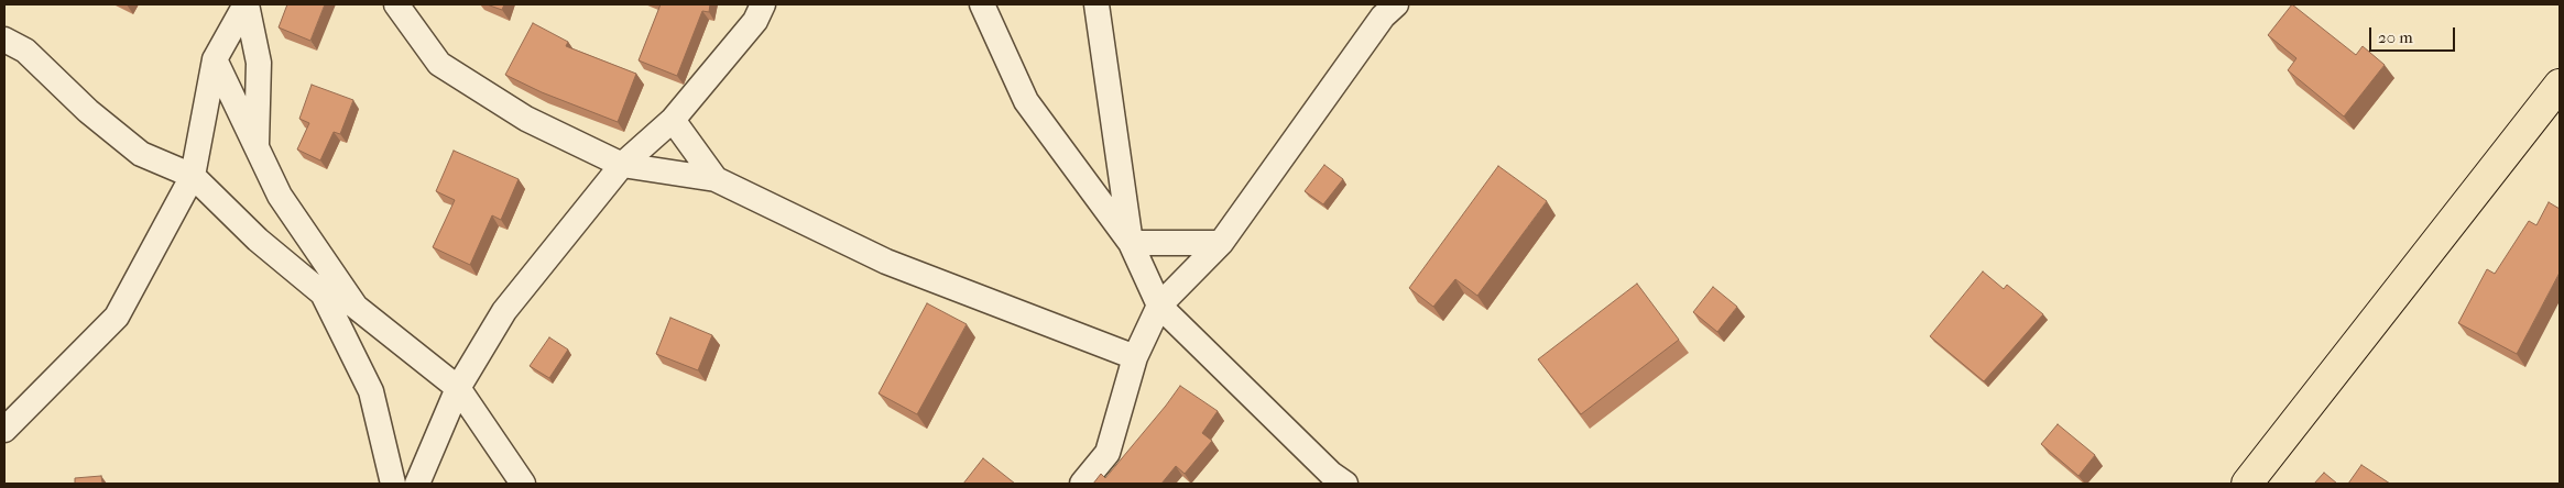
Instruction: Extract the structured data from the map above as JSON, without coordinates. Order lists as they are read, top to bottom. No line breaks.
{"scale_bar":"20 m"}
